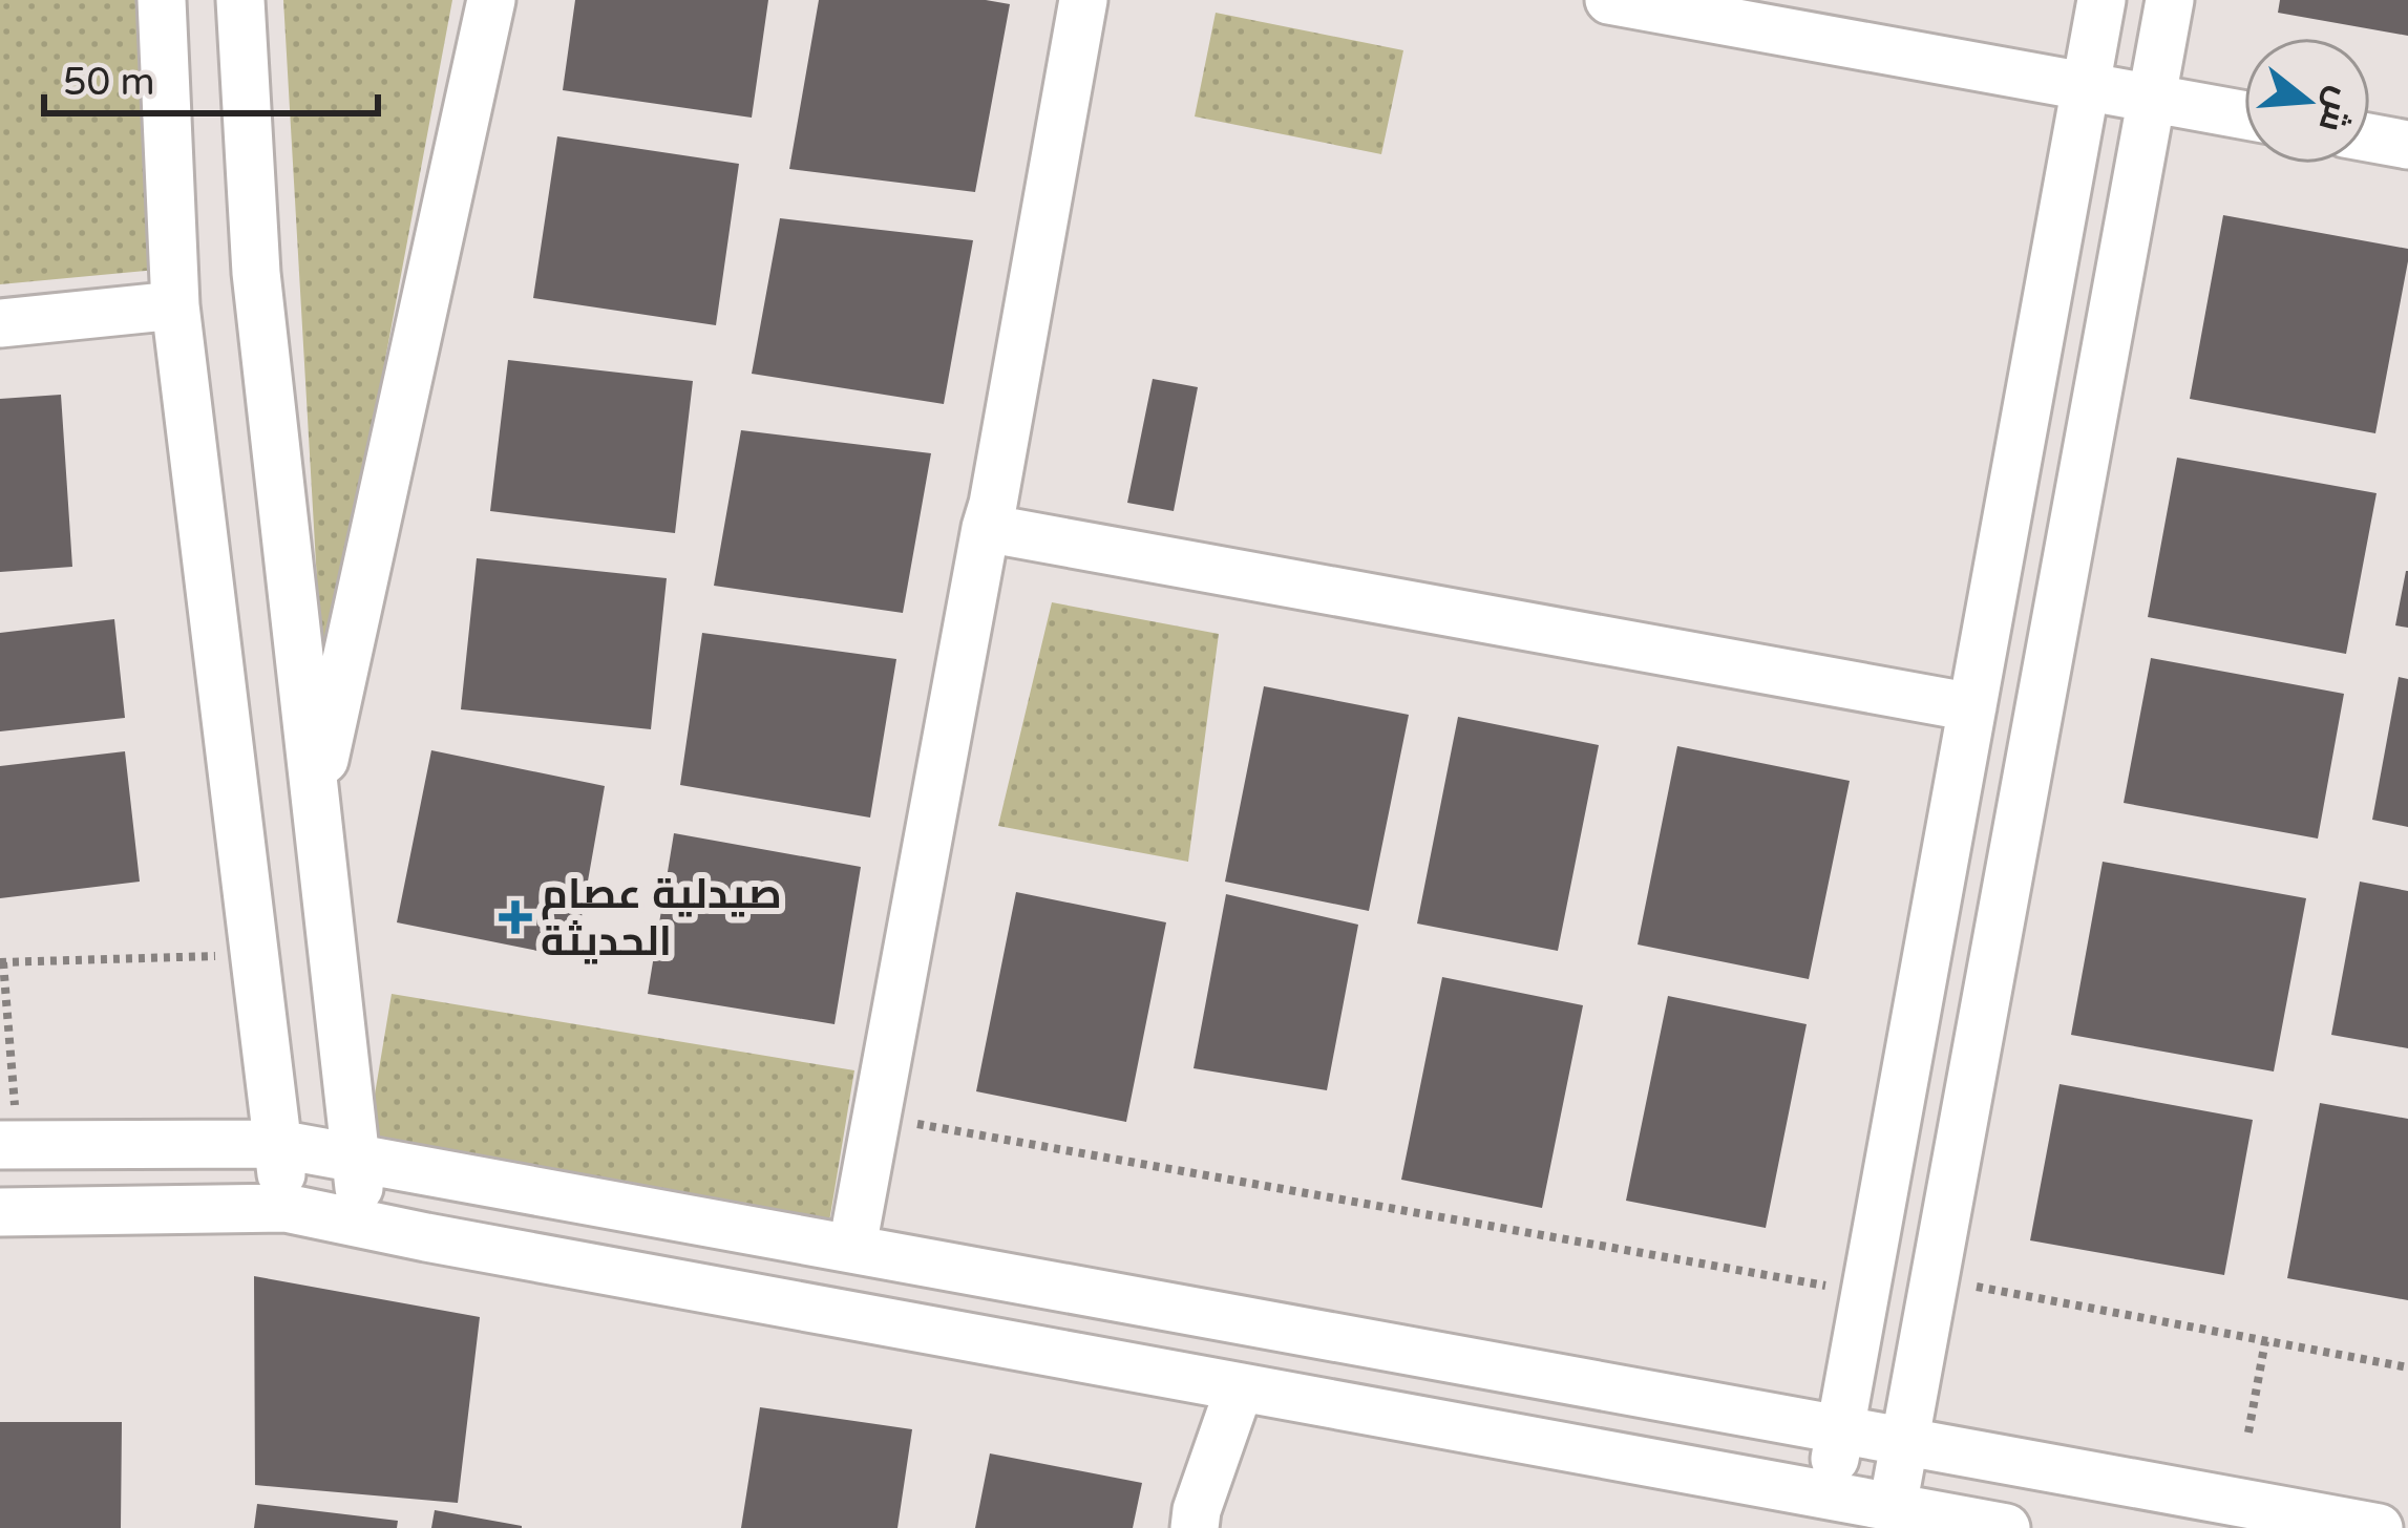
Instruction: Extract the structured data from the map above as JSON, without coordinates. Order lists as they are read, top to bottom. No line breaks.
{"places":{"health":["صيدلية عصام الحديثة"]},"scale_bar":"50 m","north":"right"}
